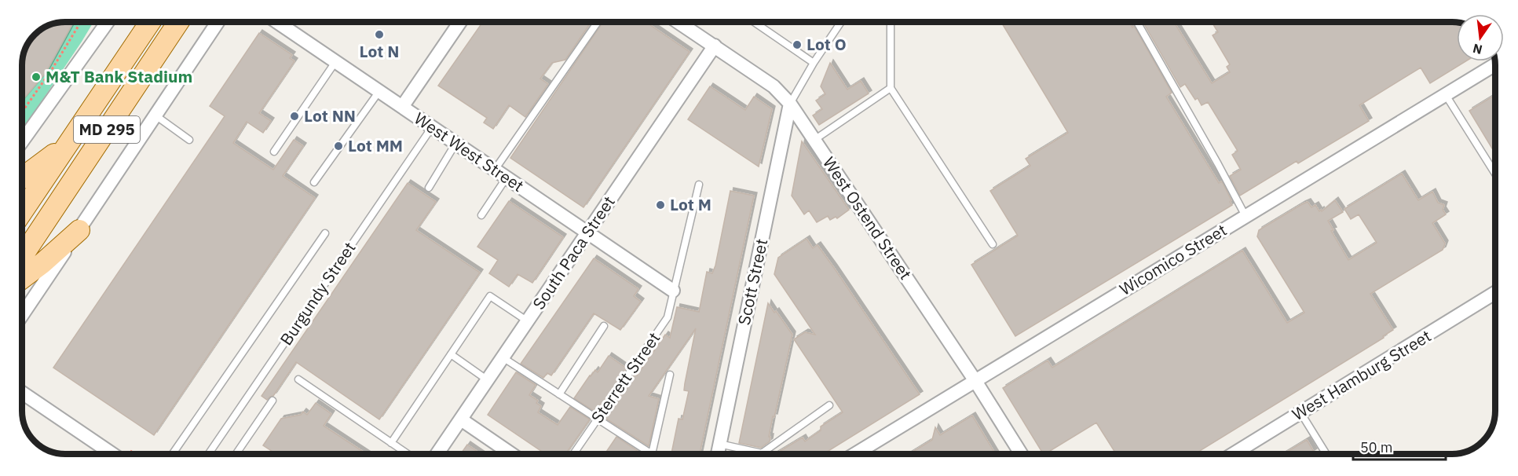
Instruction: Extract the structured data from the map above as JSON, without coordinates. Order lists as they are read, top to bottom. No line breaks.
{"streets":{"main road":["MD 295"],"street":["West West Street","West Ostend Street","South Paca Street","Wicomico Street","Scott Street","West Hamburg Street"],"lane":["Burgundy Street","Sterrett Street"]},"crossings":[["West West Street","South Paca Street"],["West West Street","Burgundy Street"],["West West Street","Sterrett Street"],["West Ostend Street","South Paca Street"],["West Ostend Street","Wicomico Street"],["West Ostend Street","Scott Street"]],"places":["Lot N","Lot O","M&T Bank Stadium","Lot NN","Lot MM","Lot M"],"scale_bar":"50 m","north":"bottom"}
